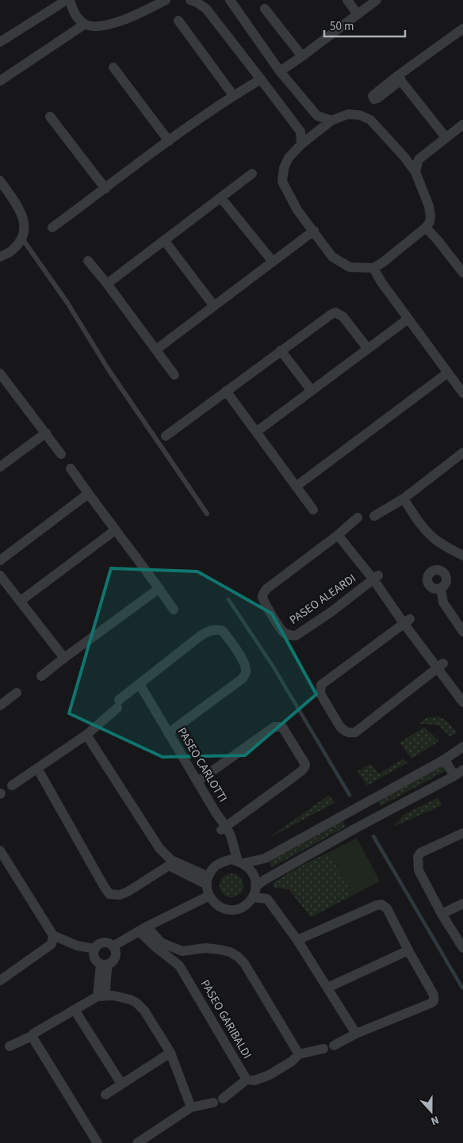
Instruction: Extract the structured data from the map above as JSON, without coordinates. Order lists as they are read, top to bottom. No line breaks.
{"streets":{"street":["PASEO ALEARDI","PASEO CARLOTTI","PASEO GARIBALDI"]},"scale_bar":"50 m","north":"bottom"}
